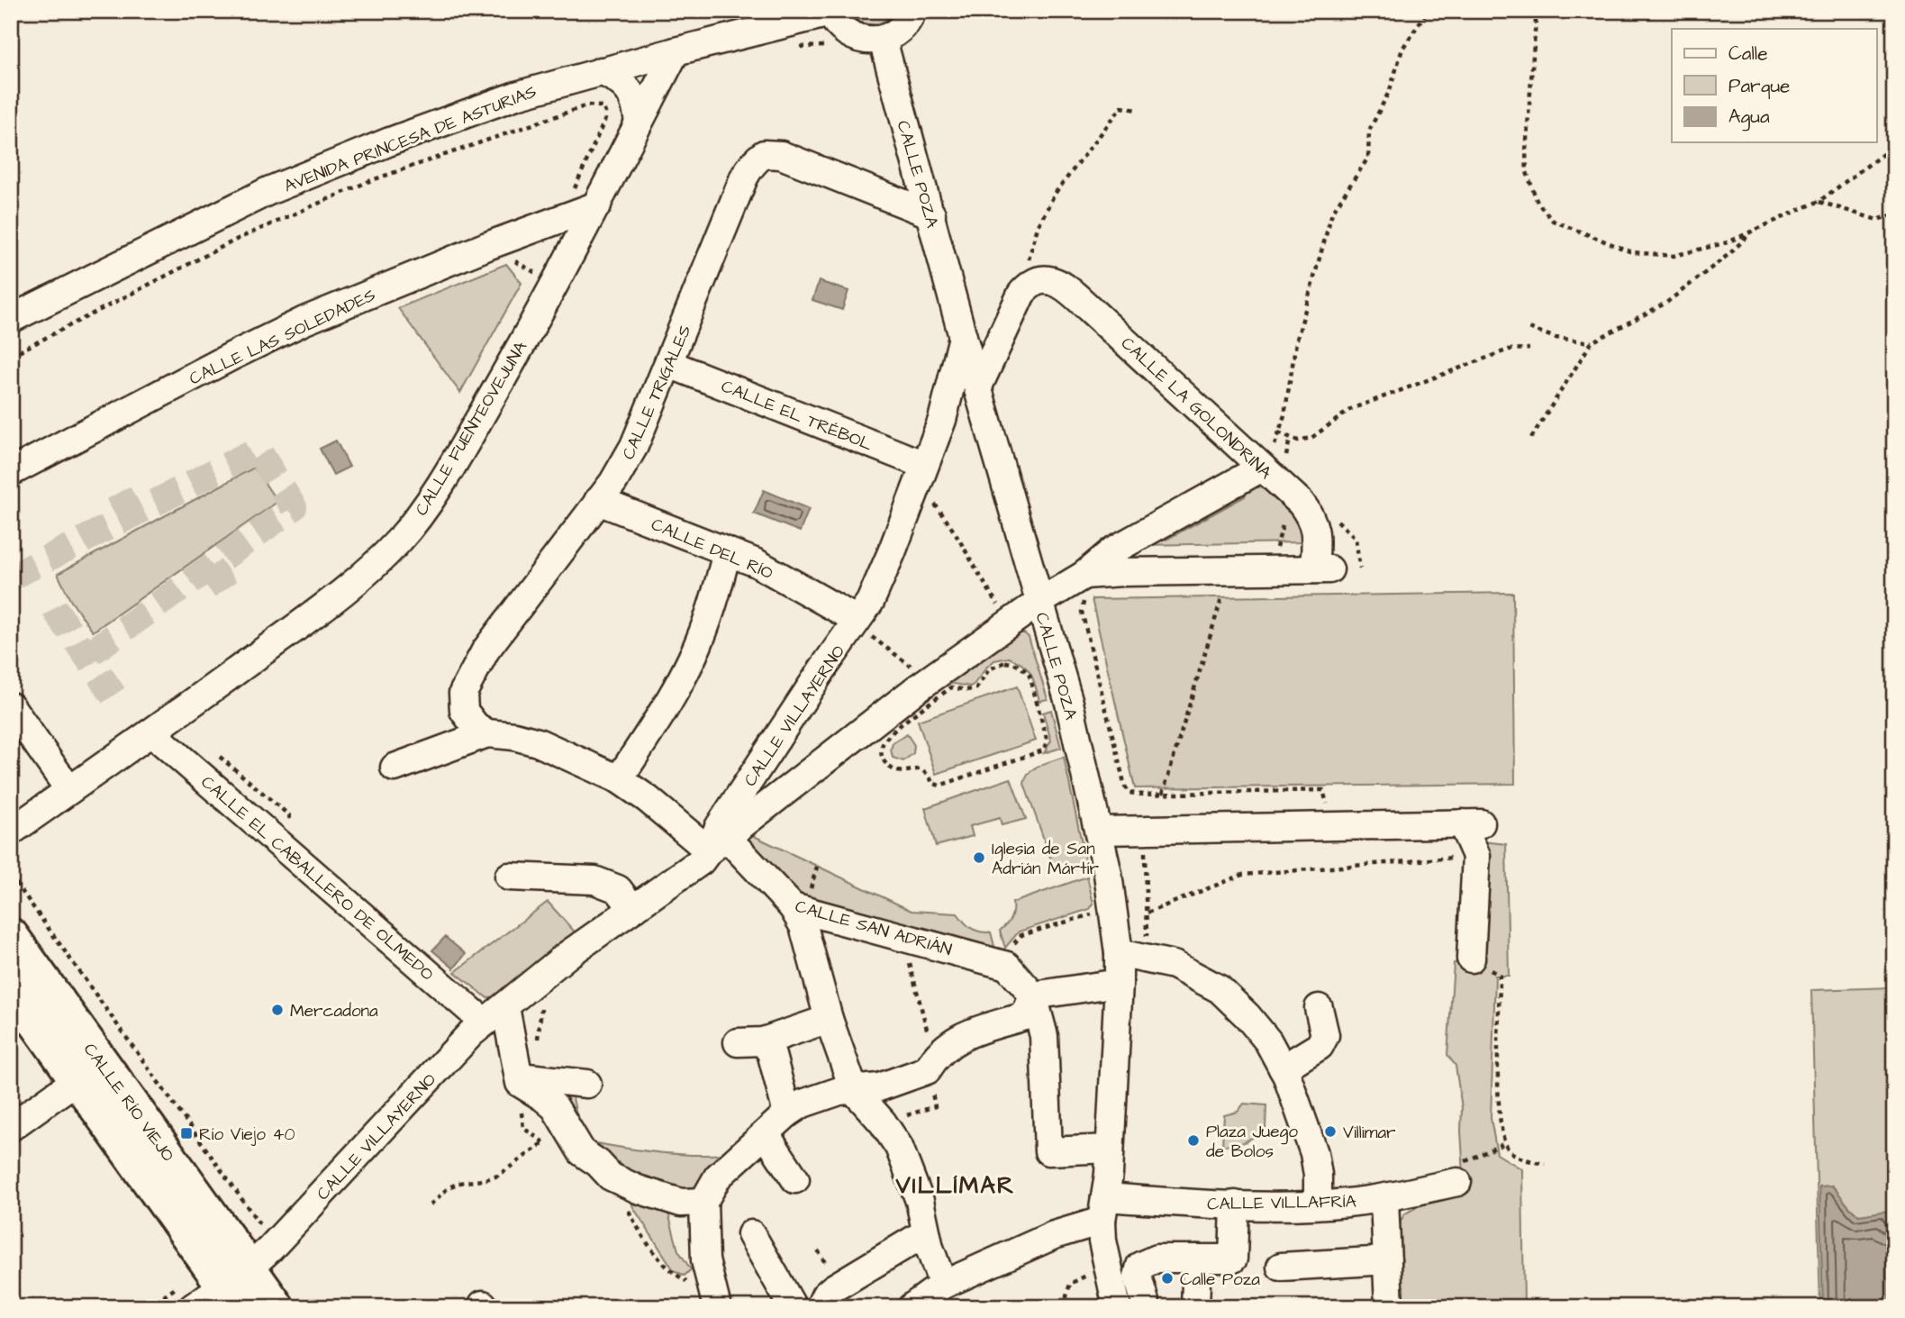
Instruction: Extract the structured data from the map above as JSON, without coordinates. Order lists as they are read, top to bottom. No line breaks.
{"streets":{"main road":["CALLE RÍO VIEJO"],"street":["AVENIDA PRINCESA DE ASTURIAS","CALLE POZA","CALLE LAS SOLEDADES","CALLE TRIGALES","CALLE LA GOLONDRINA","CALLE EL TRÉBOL","CALLE FUENTEOVEJUNA","CALLE DEL RÍO","CALLE VILLAYERNO","CALLE EL CABALLERO DE OLMEDO","CALLE SAN ADRIÁN","CALLE VILLAFRÍA"]},"crossings":[["AVENIDA PRINCESA DE ASTURIAS","CALLE FUENTEOVEJUNA"],["CALLE POZA","CALLE TRIGALES"],["CALLE POZA","CALLE VILLAYERNO"],["CALLE POZA","CALLE VILLAFRÍA"],["CALLE LAS SOLEDADES","CALLE FUENTEOVEJUNA"],["CALLE TRIGALES","CALLE EL TRÉBOL"],["CALLE TRIGALES","CALLE DEL RÍO"],["CALLE TRIGALES","CALLE SAN ADRIÁN"],["CALLE EL TRÉBOL","CALLE VILLAYERNO"],["CALLE FUENTEOVEJUNA","CALLE EL CABALLERO DE OLMEDO"],["CALLE DEL RÍO","CALLE VILLAYERNO"],["CALLE VILLAYERNO","CALLE EL CABALLERO DE OLMEDO"],["CALLE VILLAYERNO","CALLE SAN ADRIÁN"],["CALLE VILLAYERNO","CALLE RÍO VIEJO"]],"districts":["VILLÍMAR"],"places":{"other":["Iglesia de San Adrián Mártír","Mercadona","Villimar","Plaza Juego de Bolos","Calle Poza"],"transit":["Río Viejo 40"]},"legend":["Calle","Parque","Agua"]}
